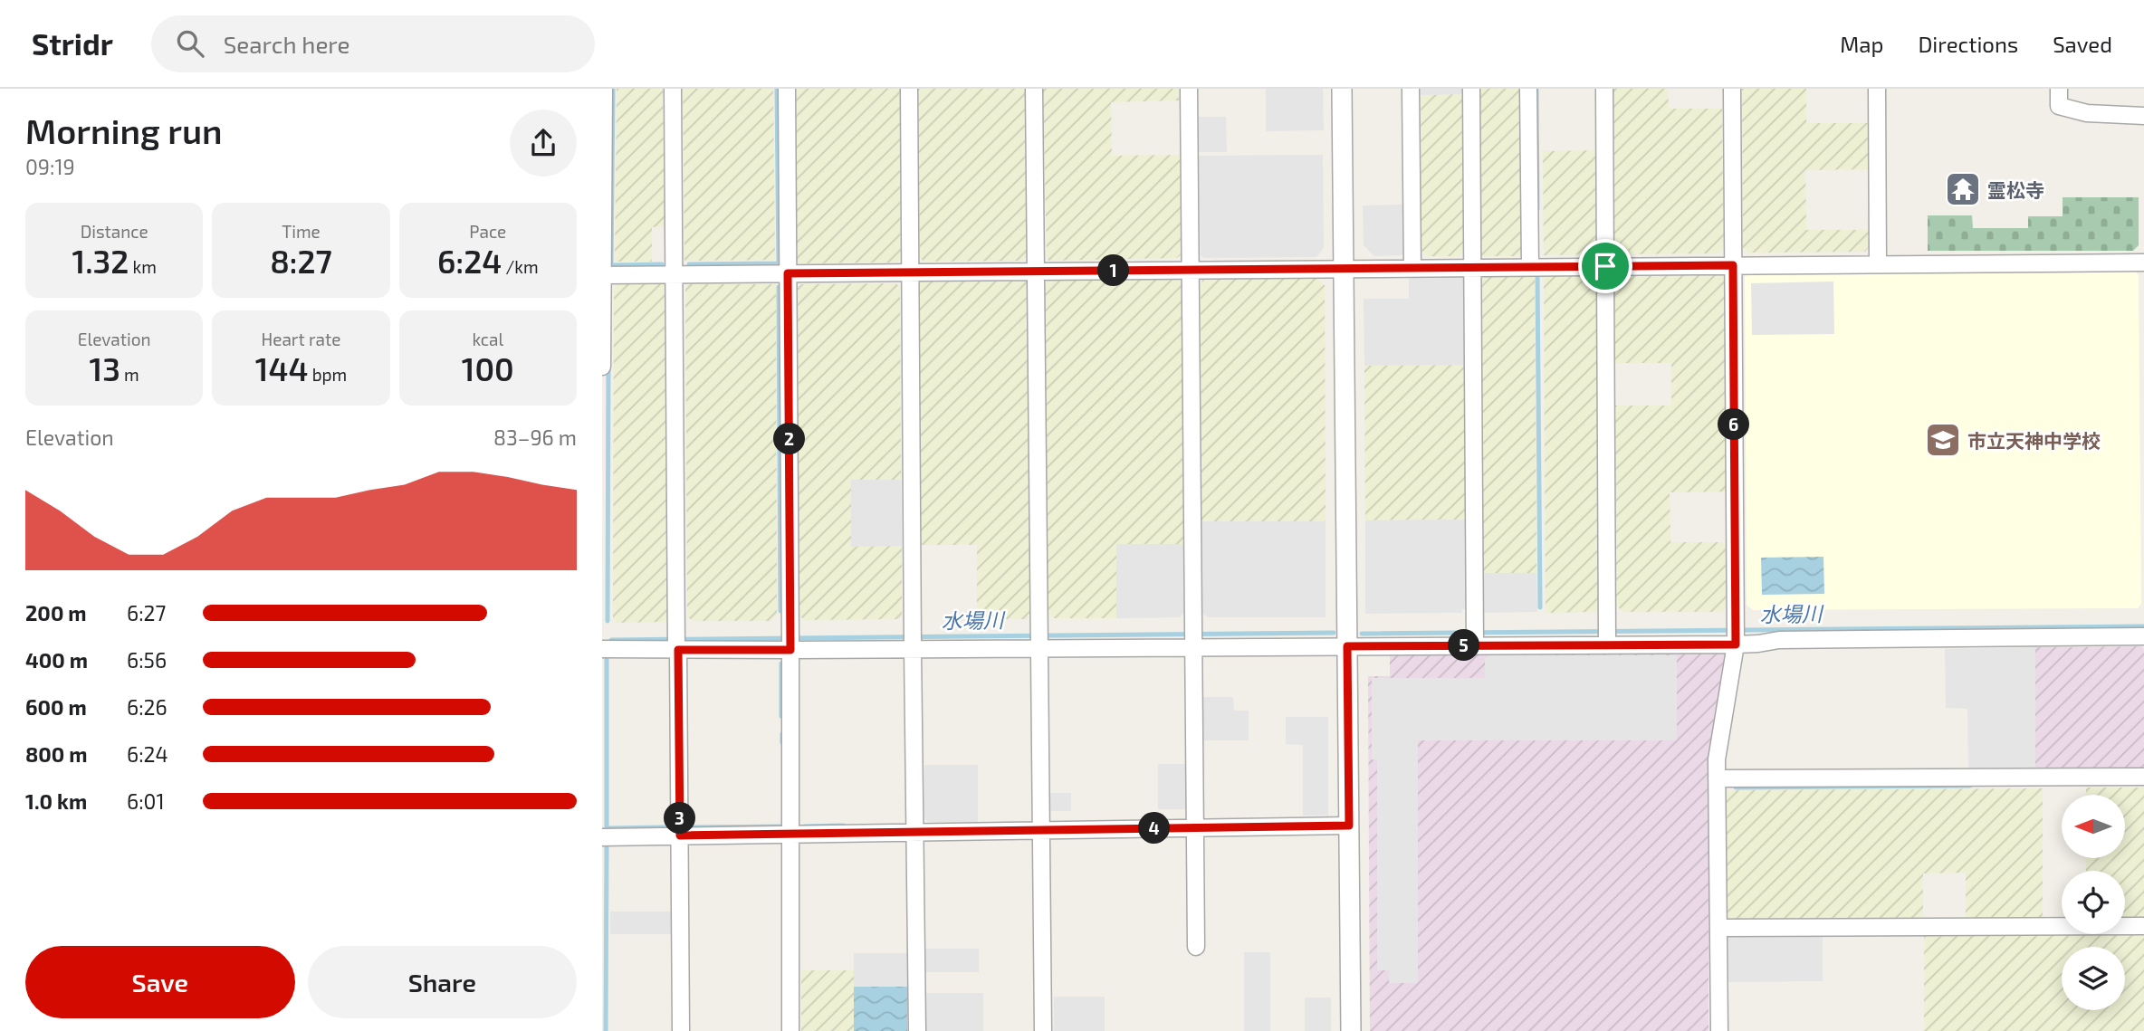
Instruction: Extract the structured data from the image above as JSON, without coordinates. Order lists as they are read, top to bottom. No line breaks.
{"water":["水場川"],"places":{"temple":["霊松寺"],"school or university":["市立天神中学校"]},"north":"left","page":{"header":"Stridr","search":"Search here","nav":["Map","Directions","Saved"],"heading":["Morning run","09:19"],"stats":[["Distance","1.32 km"],["Time","8:27"],["Pace","6:24 /km"],["Elevation","13 m"],["Heart rate","144 bpm"],["kcal","100"]],"pins":["1","6","2","5","3","4"],"chart":["Elevation","83–96 m"],"list":[{"name":"200 m","note":"6:27"},{"name":"400 m","note":"6:56"},{"name":"600 m","note":"6:26"},{"name":"800 m","note":"6:24"},{"name":"1.0 km","note":"6:01"}],"buttons":["Save","Share"]}}
